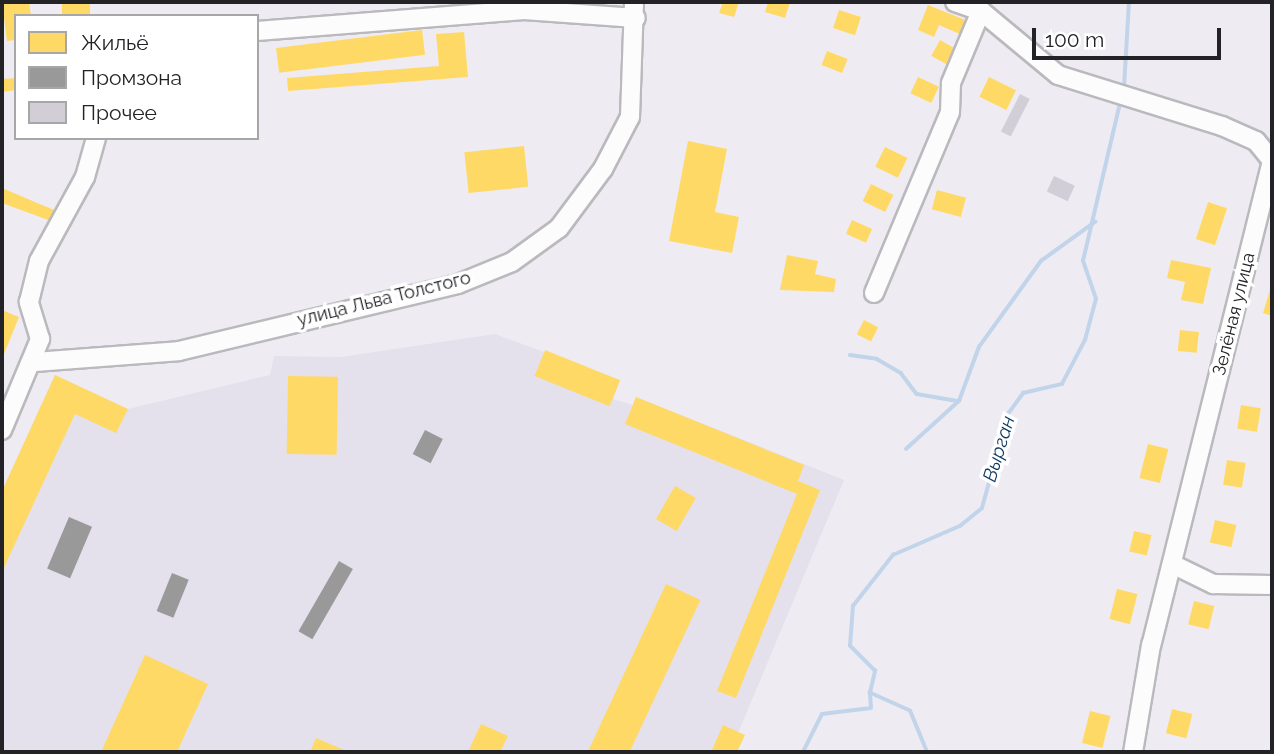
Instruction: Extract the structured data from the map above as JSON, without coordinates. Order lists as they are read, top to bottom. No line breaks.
{"streets":{"street":["улица Льва Толстого","Зелёная улица"]},"water":["Вырган"],"legend":["Жильё","Промзона","Прочее"],"scale_bar":"100 m"}
